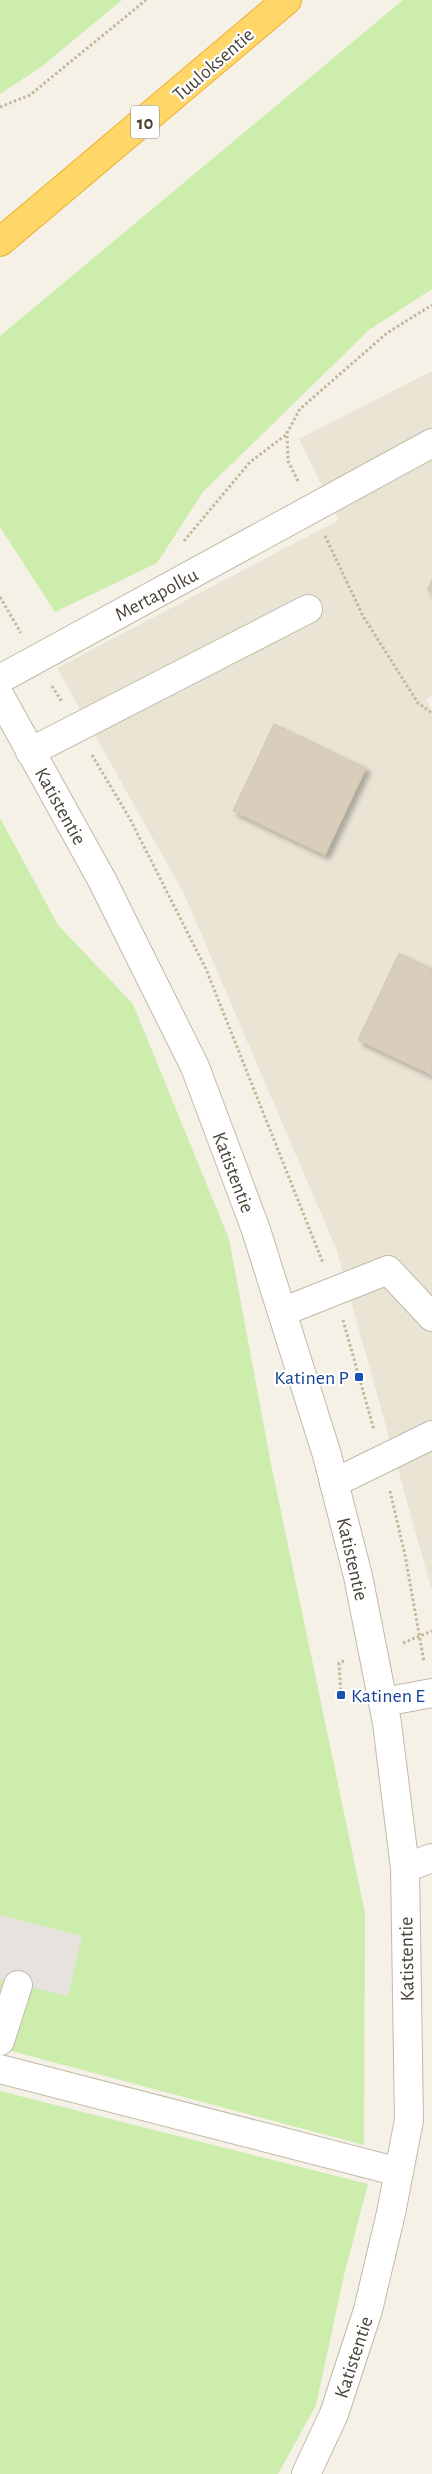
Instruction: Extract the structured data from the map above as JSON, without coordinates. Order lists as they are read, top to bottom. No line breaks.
{"streets":{"highway":["Tuuloksentie","10"],"street":["Mertapolku","Katistentie"]},"places":{"transit":["Katinen P","Katinen E"]}}
